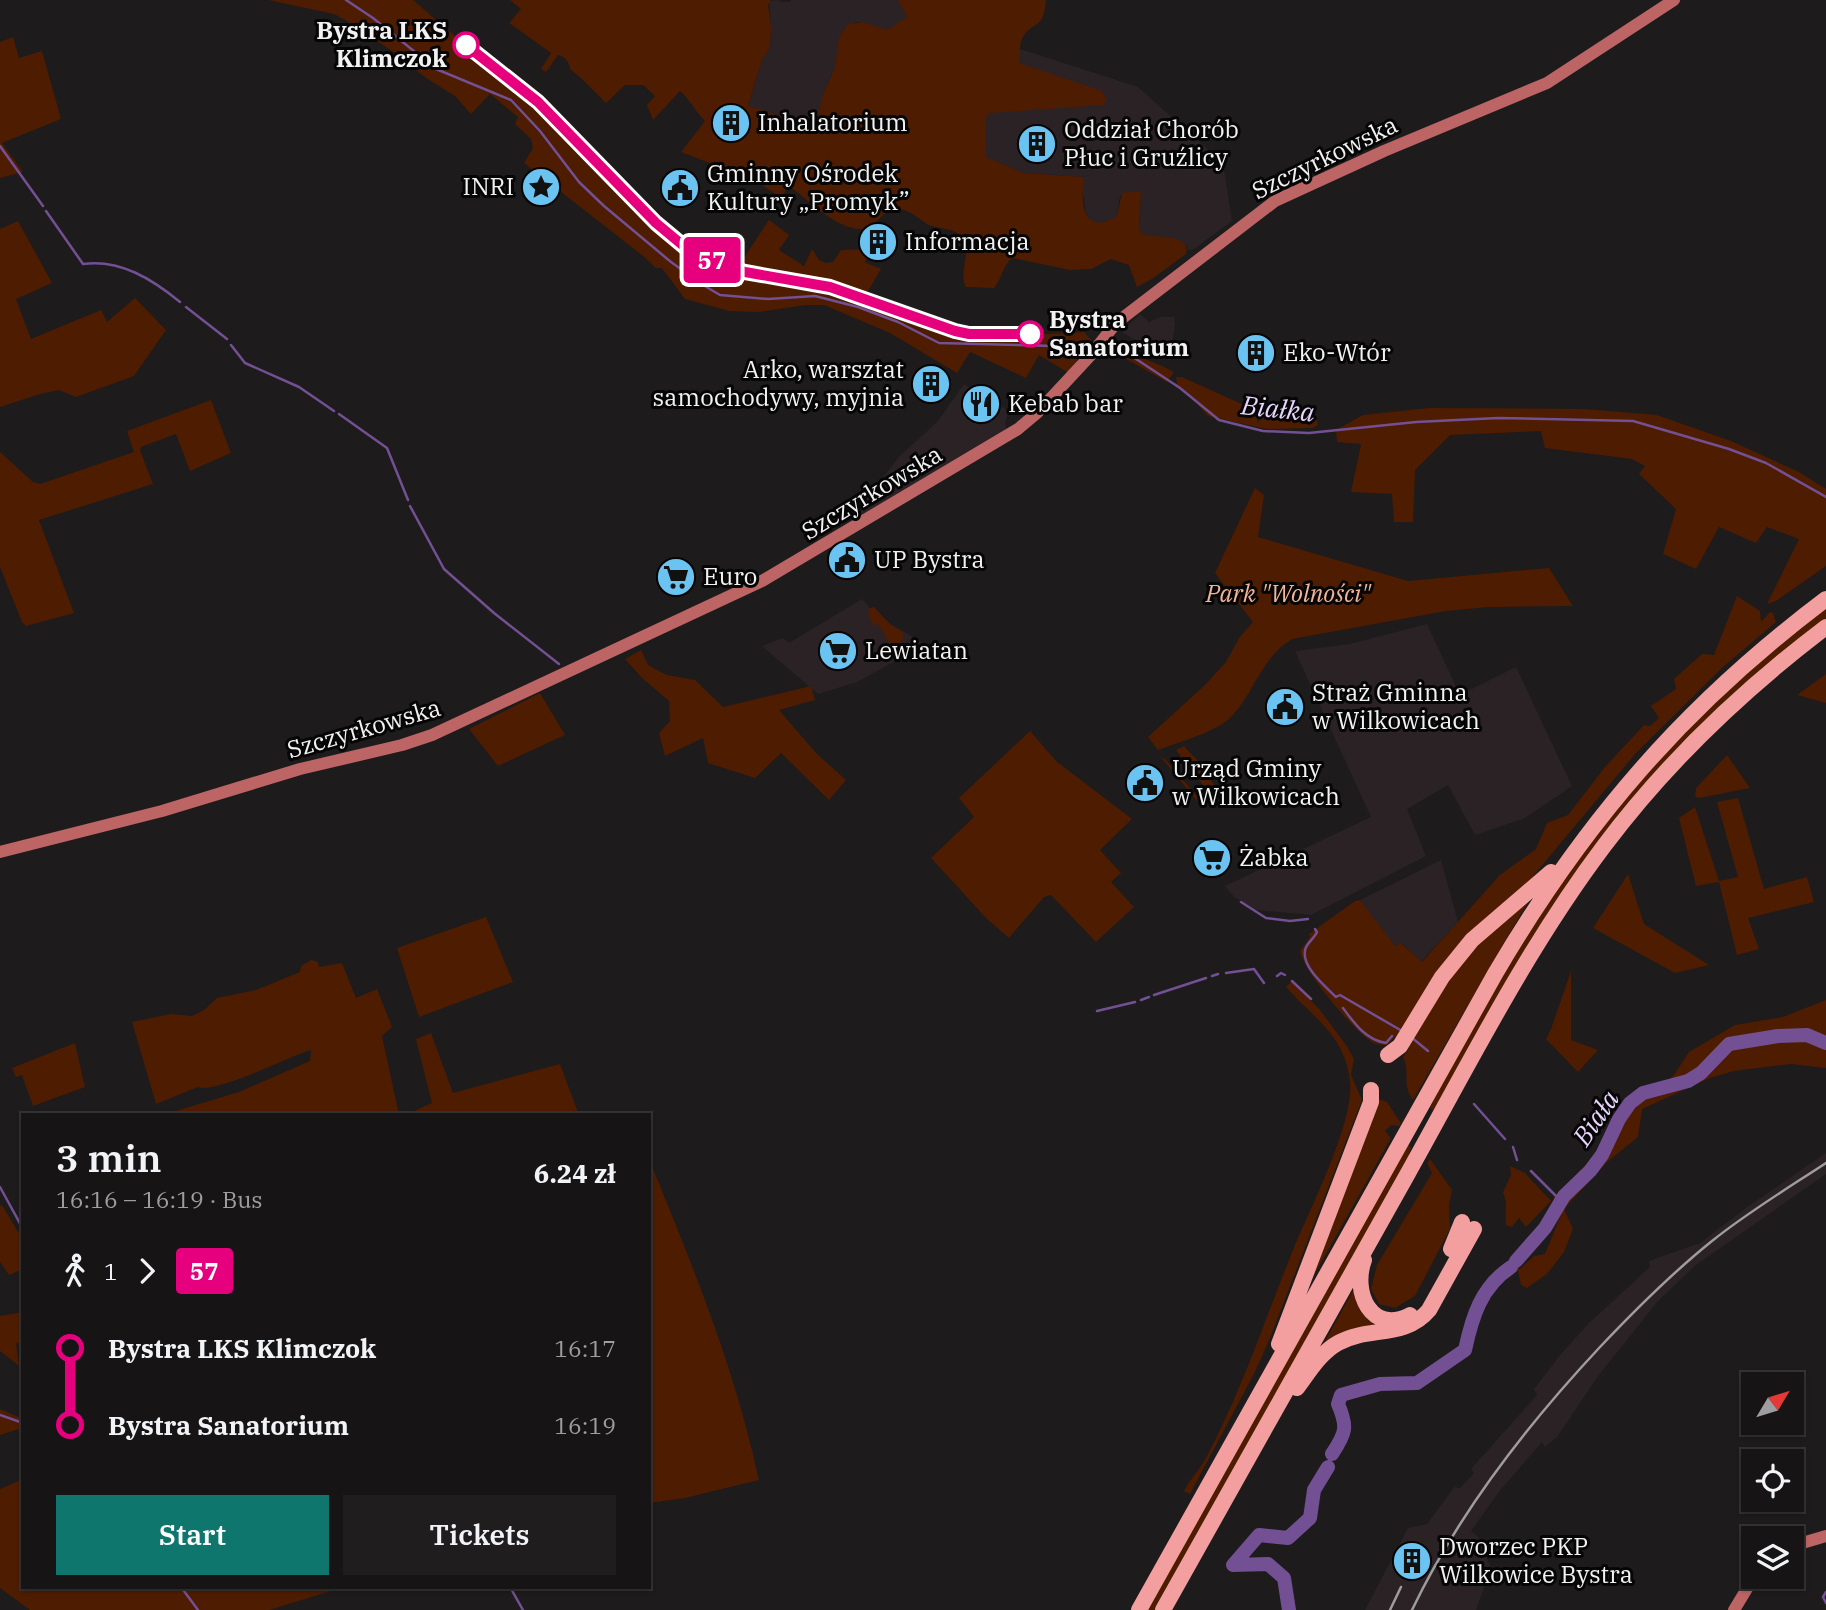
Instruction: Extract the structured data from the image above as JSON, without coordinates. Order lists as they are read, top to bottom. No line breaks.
{"streets":{"main road":["Szczyrkowska"]},"water":["Białka","Biała"],"parks":["Park \"Wolności\""],"places":{"other":["Bystra LKS Klimczok","Bystra Sanatorium"],"building":["Inhalatorium","Oddział Chorób Płuc i Gruźlicy","Informacja","Eko-Wtór","Arko, warsztat samochodywy, myjnia","Dworzec PKP Wilkowice Bystra"],"place":["INRI"],"public building":["Gminny Ośrodek Kultury „Promyk”","UP Bystra","Straż Gminna w Wilkowicach","Urząd Gminy w Wilkowicach"],"restaurant":["Kebab bar"],"supermarket":["Euro","Lewiatan","Żabka"]},"lines":["bus line 57"],"north":"top right","page":{"on_map":"57","heading":["3 min","16:16 – 16:19 · Bus","6.24 zł"],"legs":["1","57"],"list":[{"name":"Bystra LKS Klimczok","value":"16:17"},{"name":"Bystra Sanatorium","value":"16:19"}],"buttons":["Start","Tickets"]}}
